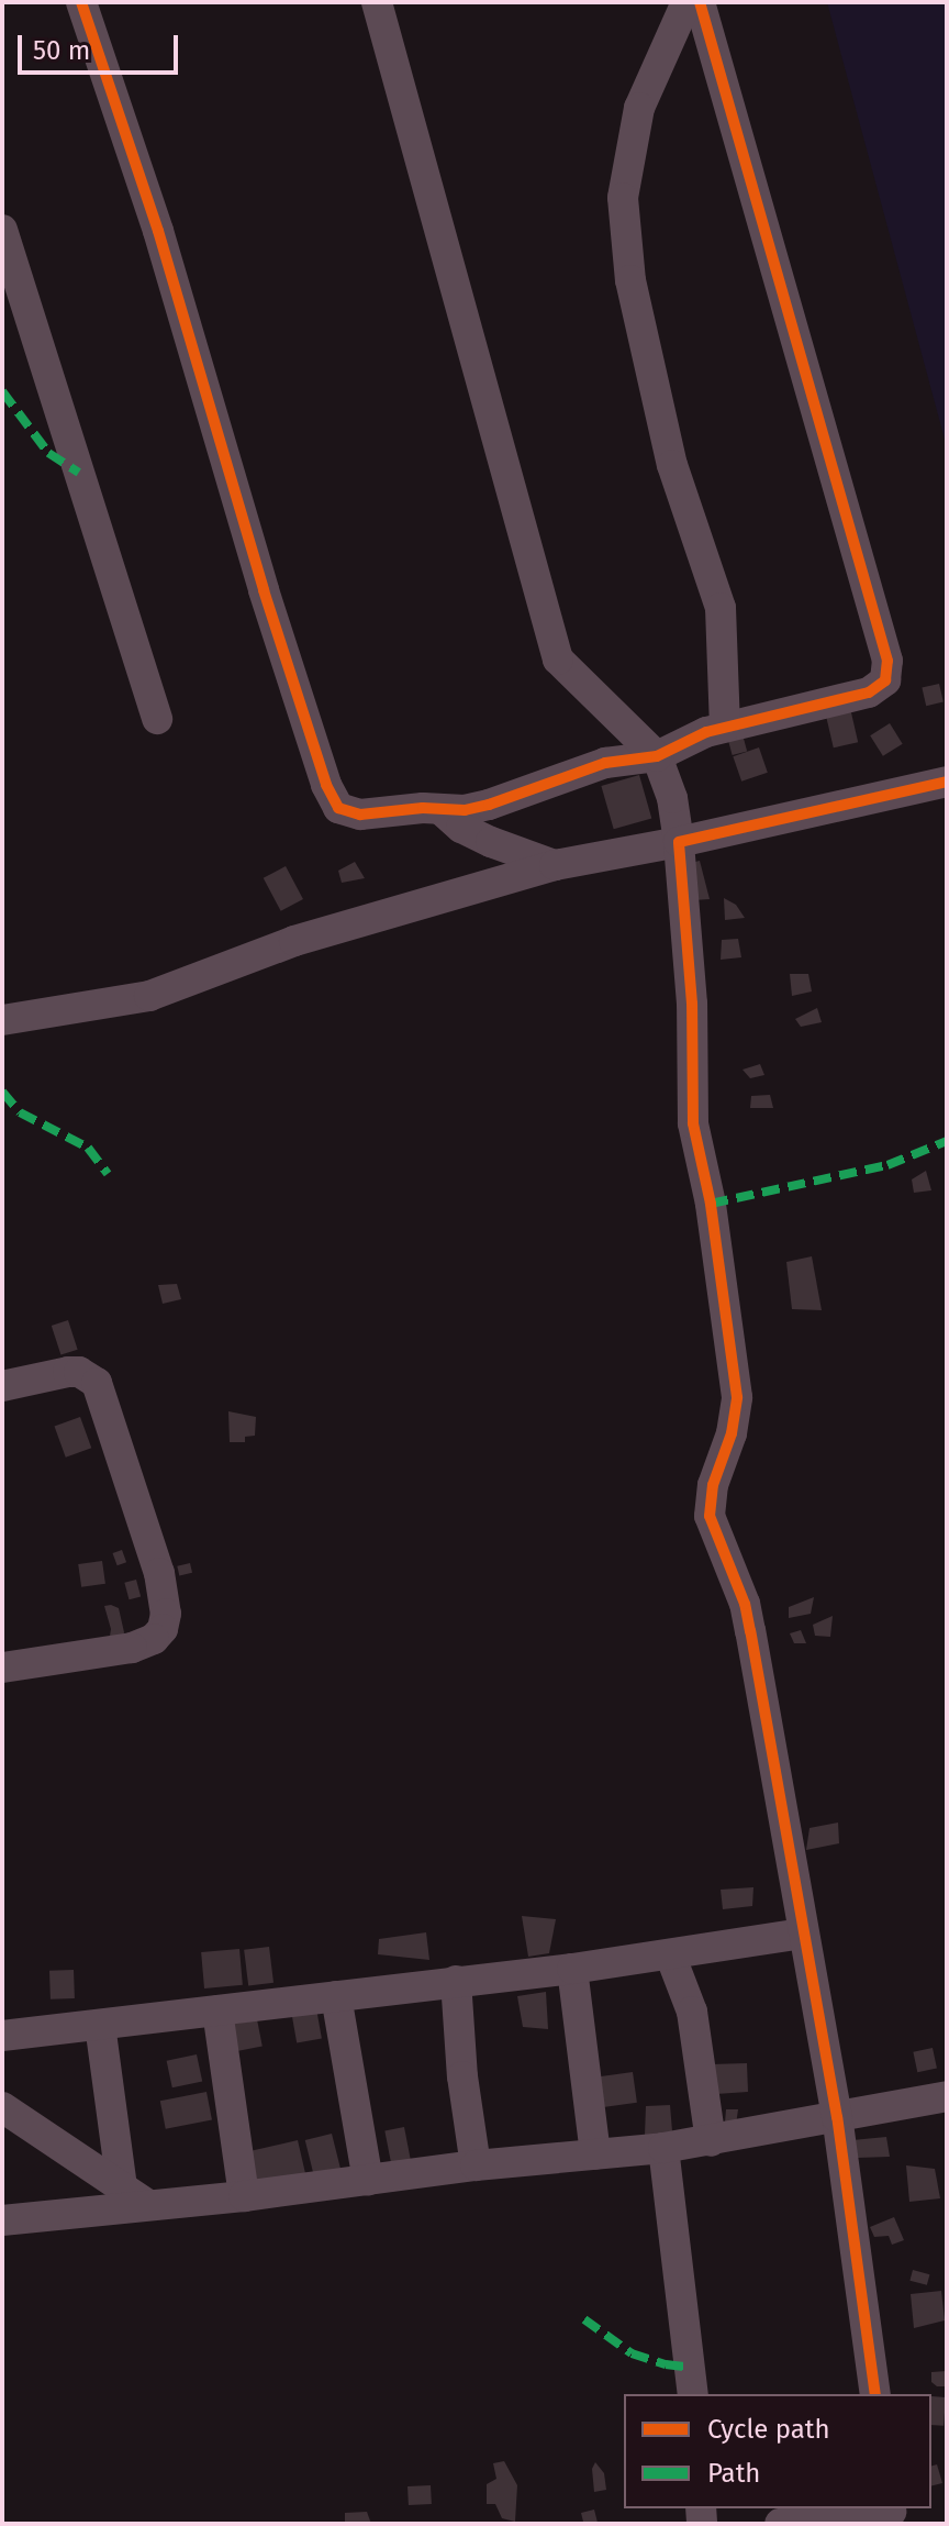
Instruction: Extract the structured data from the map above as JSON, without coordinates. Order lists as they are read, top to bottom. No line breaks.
{"legend":["Cycle path","Path"],"scale_bar":"50 m"}
